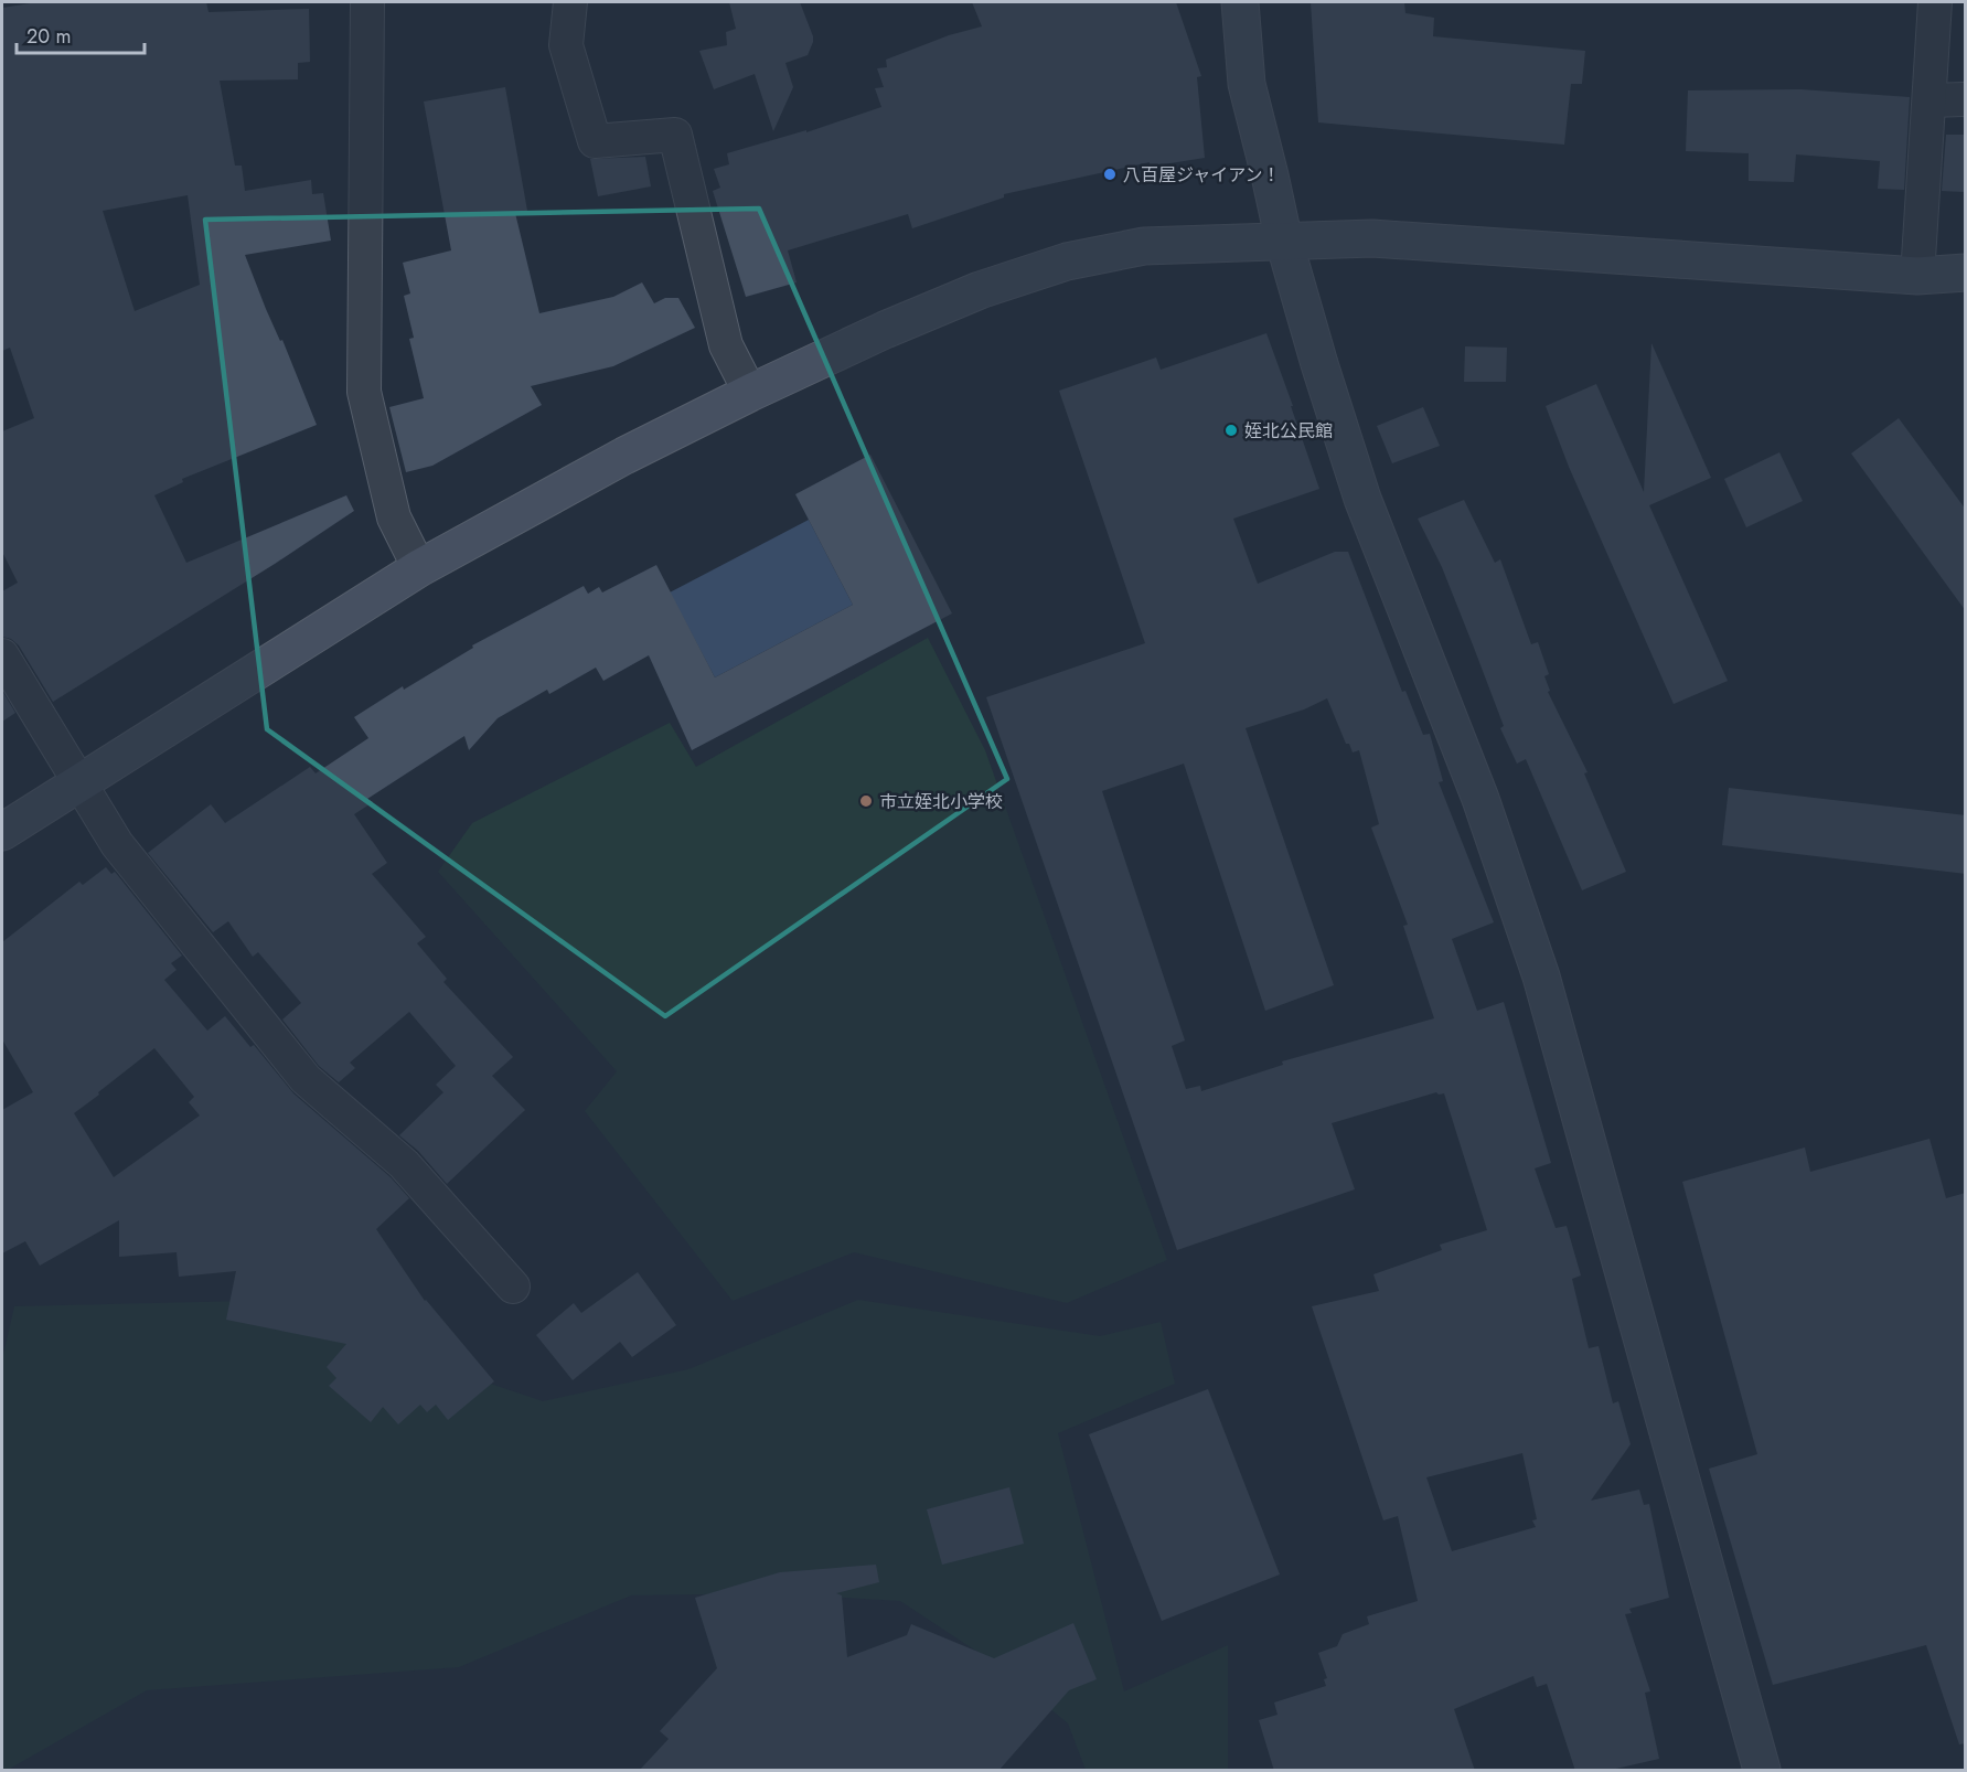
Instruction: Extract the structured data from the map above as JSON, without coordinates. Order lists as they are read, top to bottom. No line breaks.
{"places":["八百屋ジャイアン！","姪北公民館","市立姪北小学校"],"scale_bar":"20 m"}
